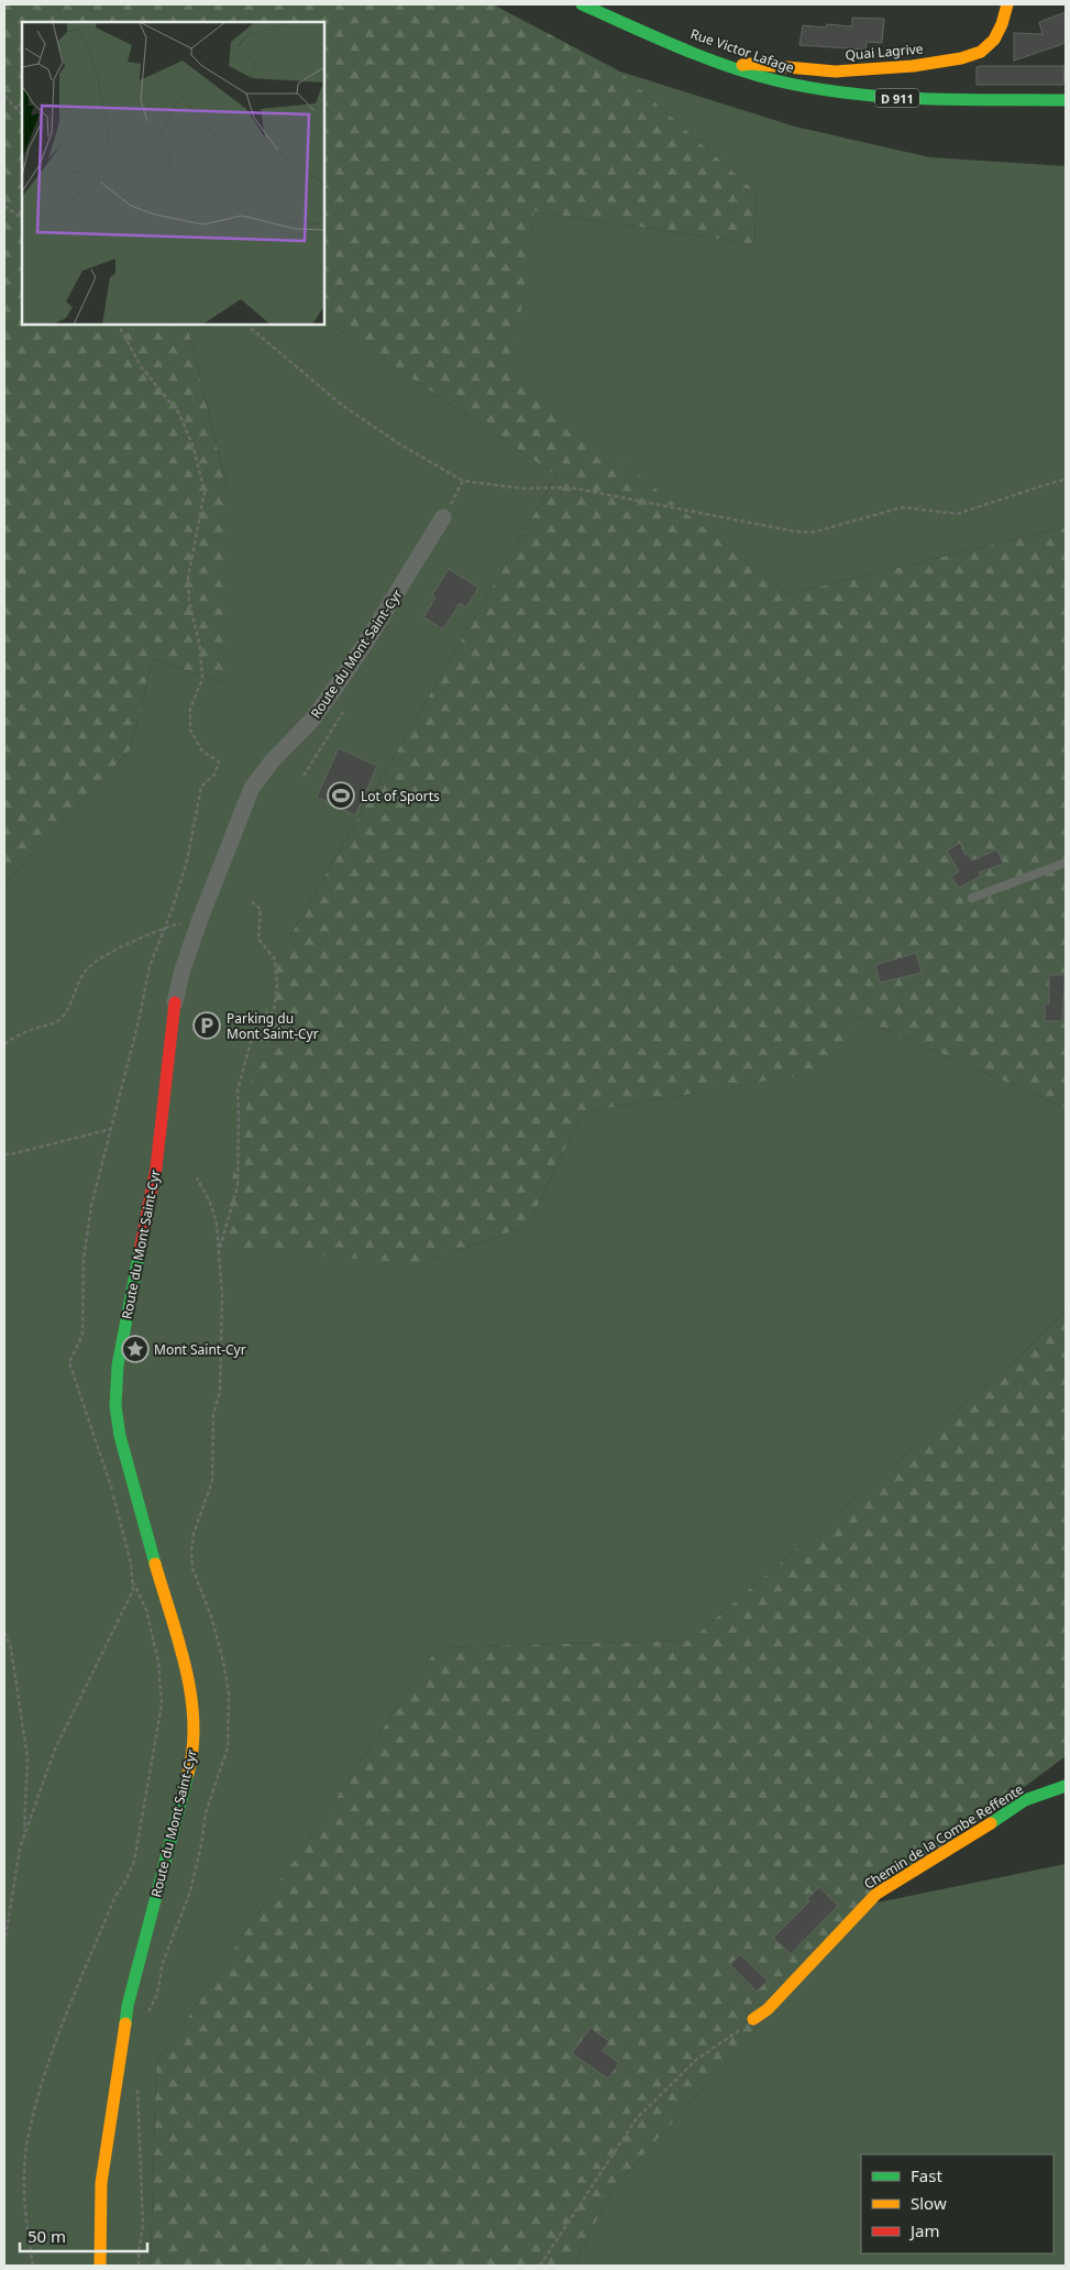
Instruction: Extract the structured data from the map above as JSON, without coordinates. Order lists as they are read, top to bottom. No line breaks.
{"streets":{"street":["Rue Victor Lafage","Quai Lagrive","D 911","Route du Mont Saint-Cyr","Chemin de la Combe Reffente"]},"crossings":[["Rue Victor Lafage","Quai Lagrive"]],"places":{"sports":["Lot of Sports"],"parking":["Parking du Mont Saint-Cyr"],"place":["Mont Saint-Cyr"]},"legend":["Fast","Slow","Jam"],"scale_bar":"50 m"}
